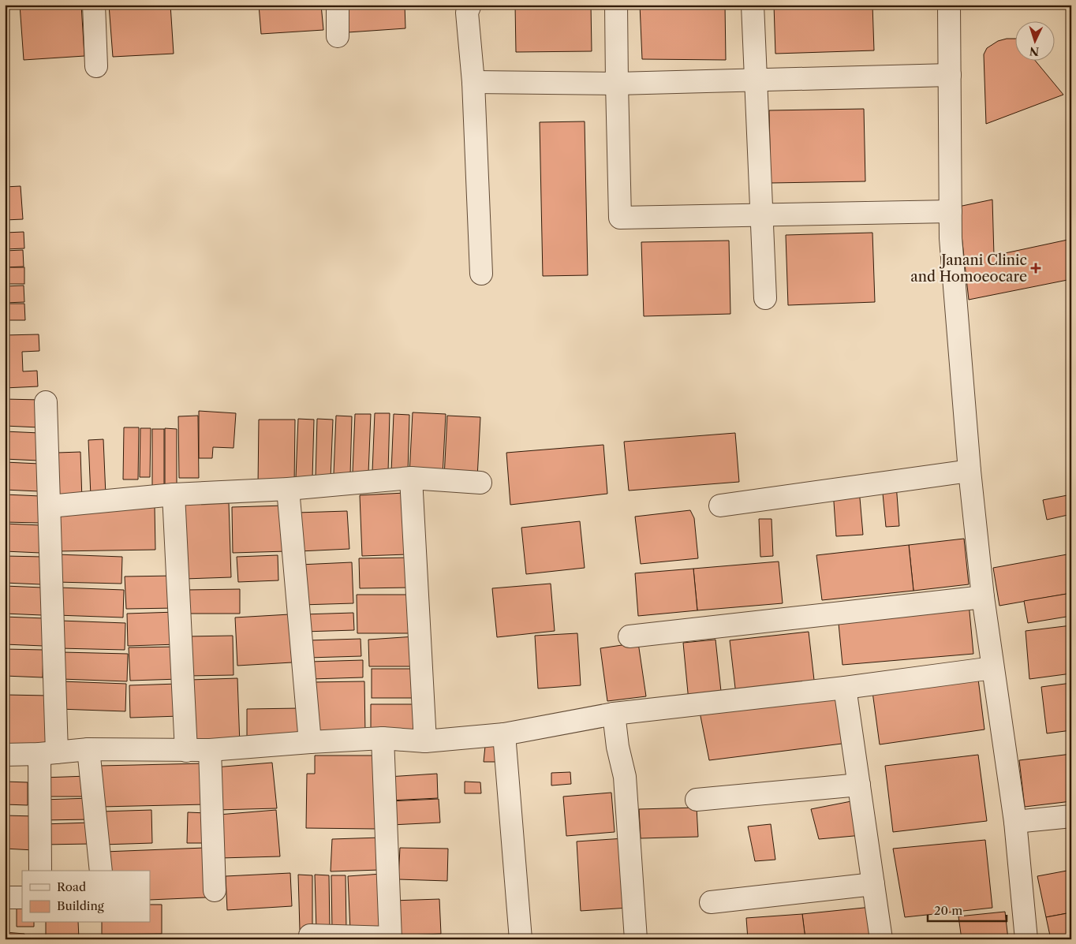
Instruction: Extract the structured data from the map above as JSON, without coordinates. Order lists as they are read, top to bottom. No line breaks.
{"places":{"health":["Janani Clinic and Homoeocare"]},"legend":["Road","Building"],"scale_bar":"20 m","north":"bottom"}
